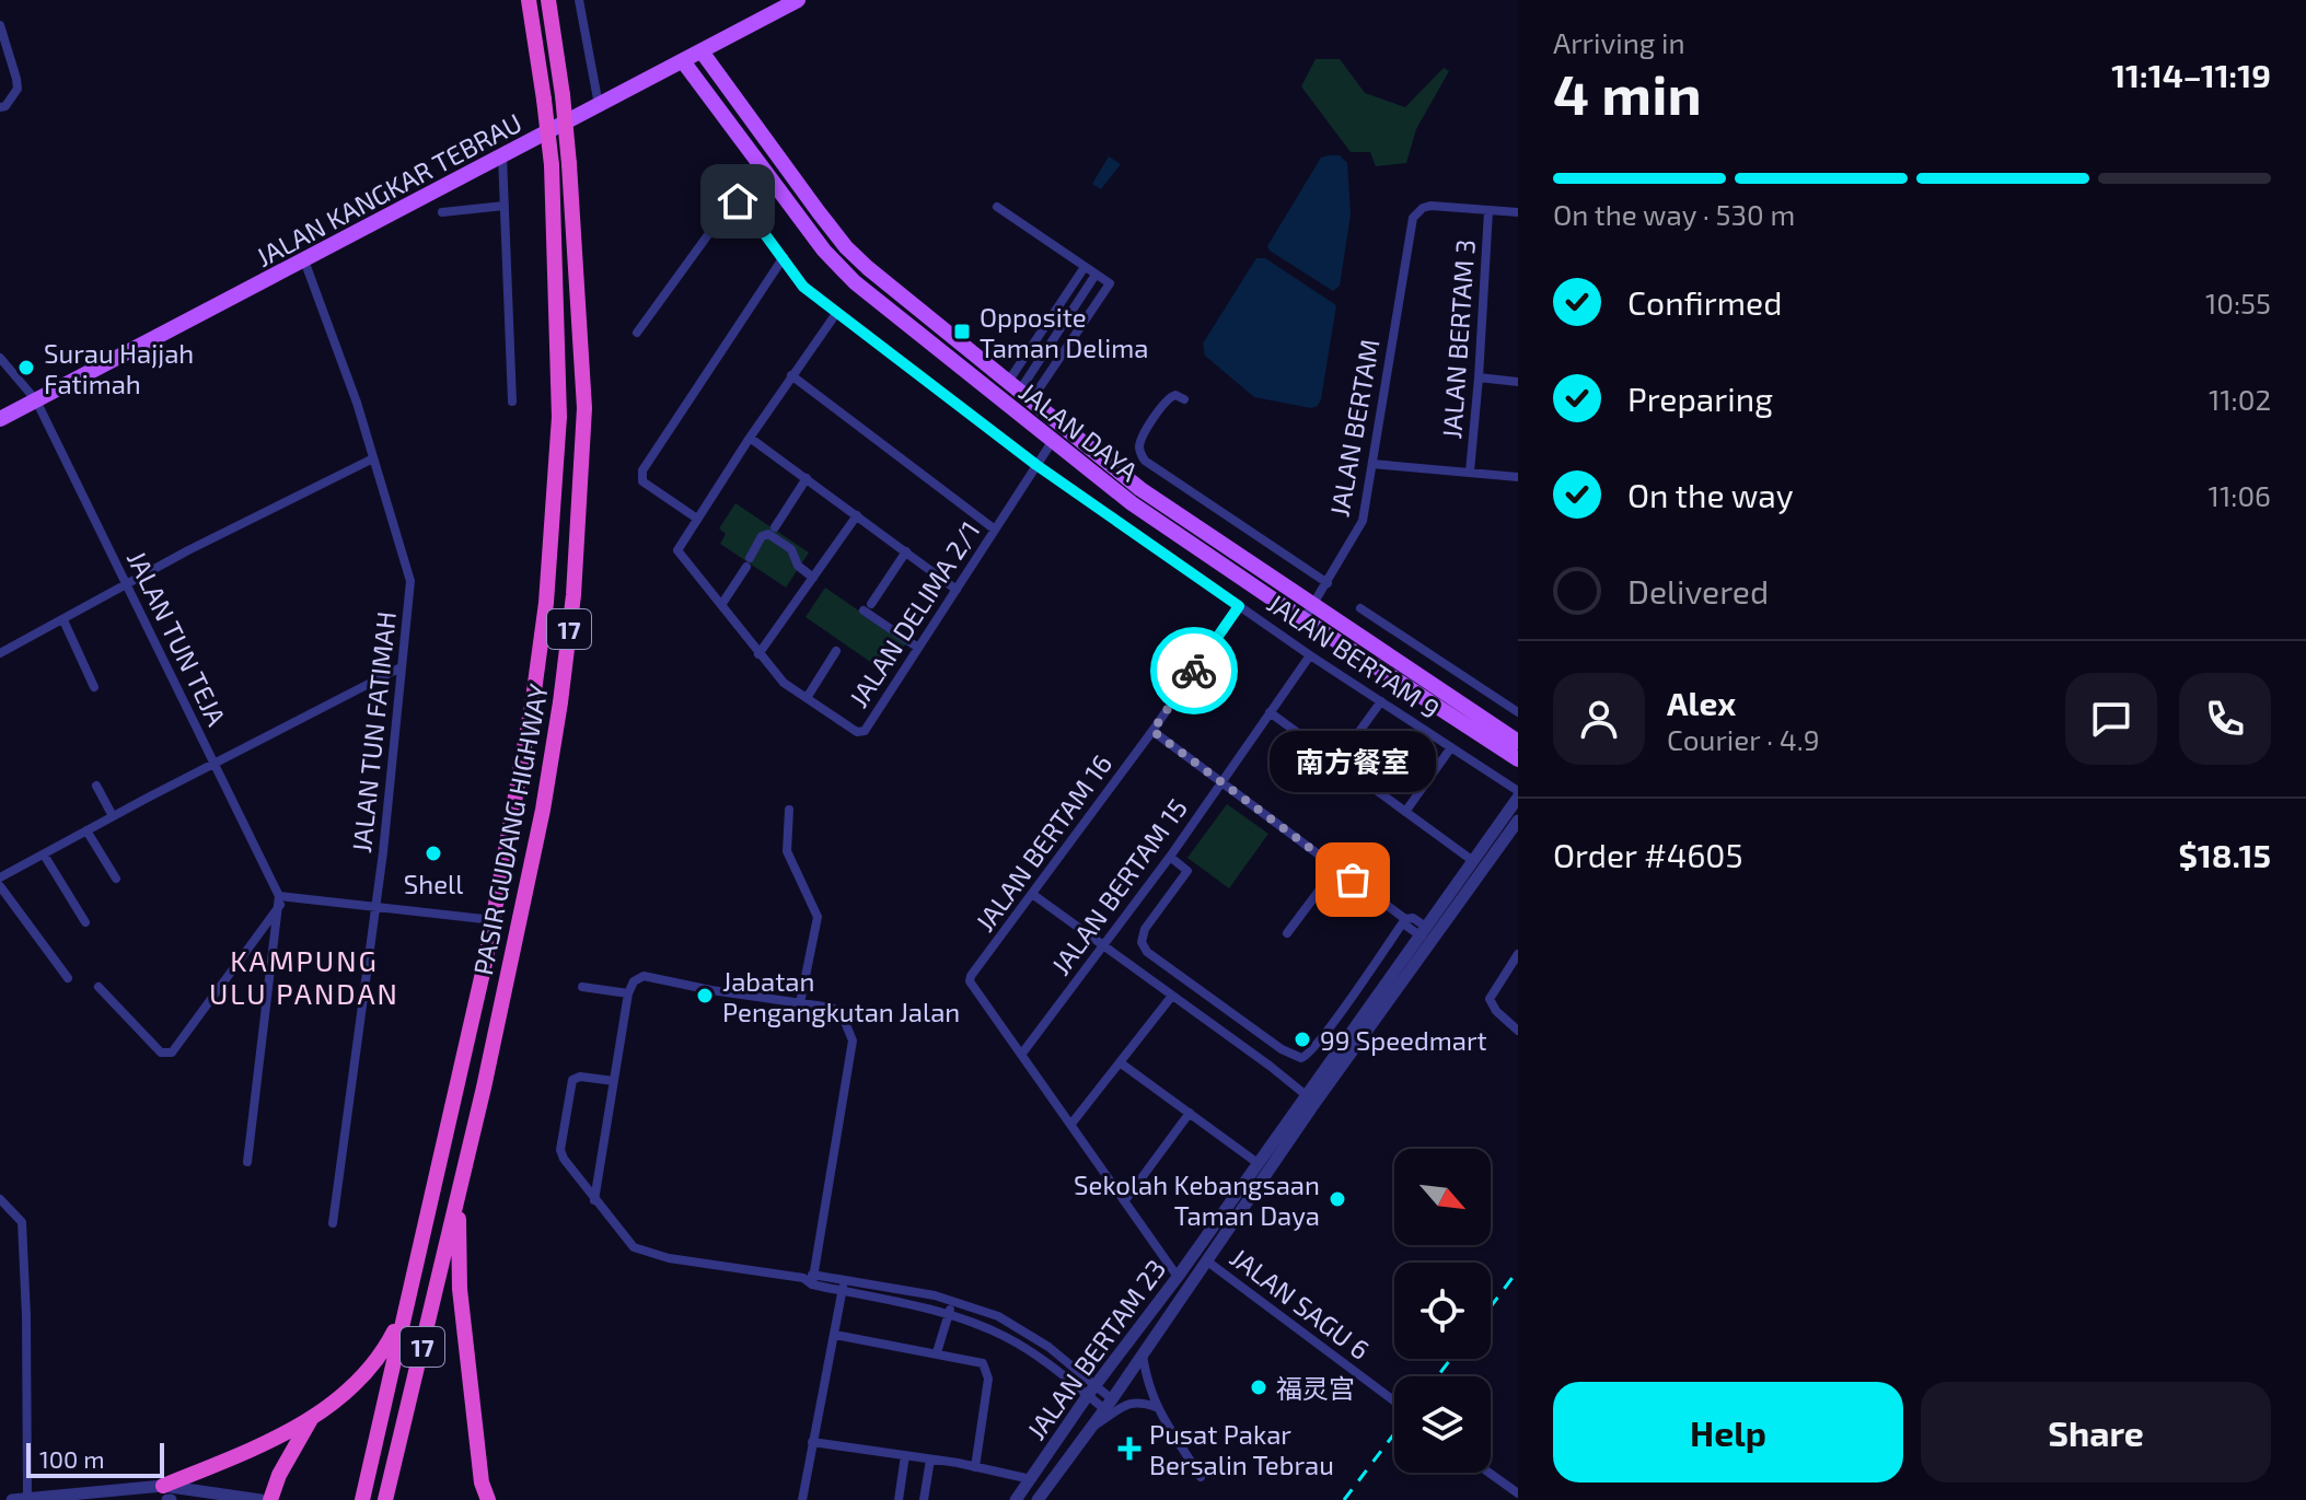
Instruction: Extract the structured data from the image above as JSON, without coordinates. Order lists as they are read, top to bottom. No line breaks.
{"streets":{"highway":["17","PASIR GUDANG HIGHWAY"],"main road":["JALAN KANGKAR TEBRAU","JALAN DAYA"],"street":["JALAN BERTAM 3","JALAN BERTAM","JALAN DELIMA 2/1","JALAN TUN TEJA","JALAN BERTAM 9","JALAN TUN FATIMAH","JALAN BERTAM 16","JALAN BERTAM 15","JALAN SAGU 6","JALAN BERTAM 23"]},"crossings":[["JALAN KANGKAR TEBRAU","JALAN DAYA"],["JALAN KANGKAR TEBRAU","JALAN TUN TEJA"],["JALAN KANGKAR TEBRAU","JALAN TUN FATIMAH"],["JALAN BERTAM 3","JALAN BERTAM"],["JALAN BERTAM","JALAN DAYA"],["JALAN DAYA","JALAN DELIMA 2/1"],["JALAN DELIMA 2/1","JALAN BERTAM 9"],["JALAN BERTAM 9","JALAN BERTAM 16"],["JALAN BERTAM 9","JALAN BERTAM 15"],["JALAN BERTAM 16","JALAN BERTAM 15"],["JALAN BERTAM 16","JALAN BERTAM 23"],["JALAN SAGU 6","JALAN BERTAM 23"]],"districts":["KAMPUNG ULU PANDAN"],"places":{"transit":["Opposite Taman Delima"],"other":["Surau Hajjah Fatimah","Shell","南方餐室","Jabatan Pengangkutan Jalan","99 Speedmart","Sekolah Kebangsaan Taman Daya","福灵宫"],"health":["Pusat Pakar Bersalin Tebrau"]},"scale_bar":"100 m","north":"bottom right","page":{"heading":["4 min","Arriving in","11:14–11:19"],"panel":["Alex","Courier · 4.9","Order #4605","$18.15"],"bar":"On the way · 530 m","list":[["Confirmed","10:55"],["Preparing","11:02"],["On the way","11:06"],"Delivered"],"bubble":"南方餐室","buttons":["Help","Share"],"scale":"100 m"}}
